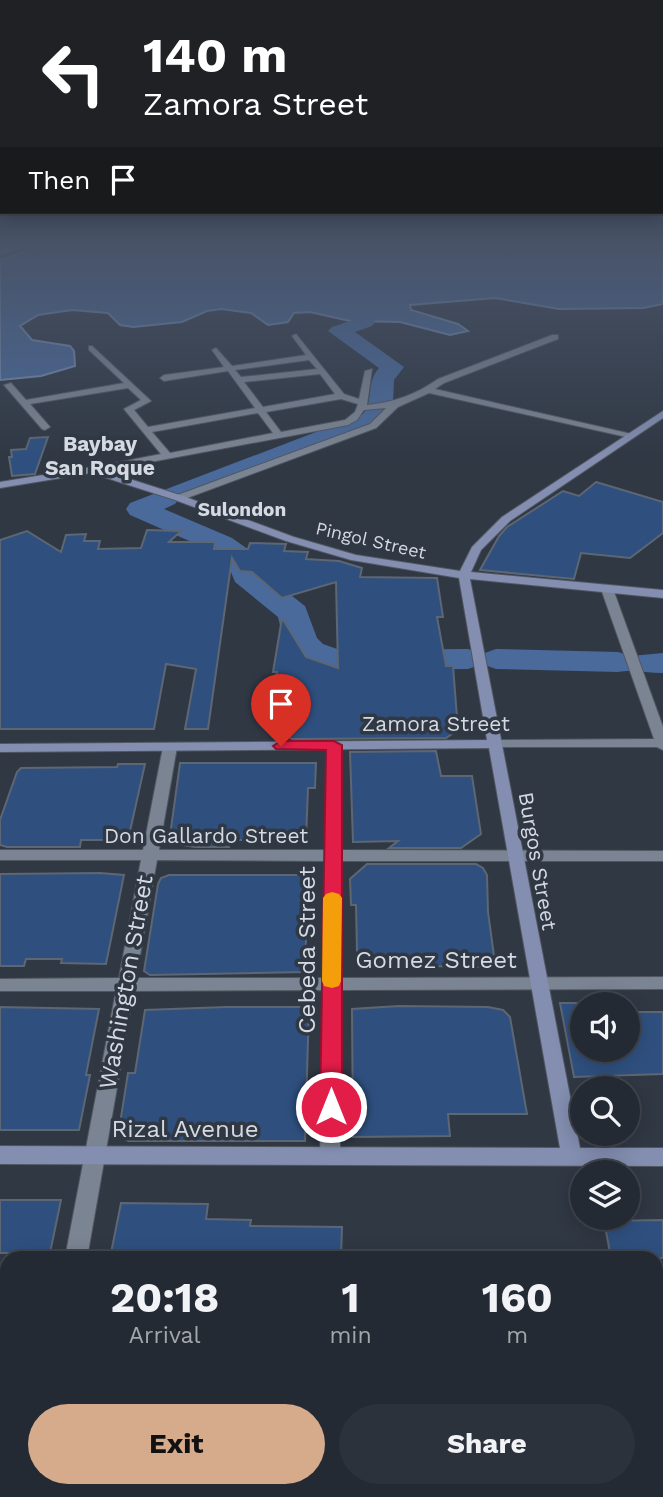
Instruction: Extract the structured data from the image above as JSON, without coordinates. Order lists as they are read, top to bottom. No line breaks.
{"streets":{"street":["Pingol Street","Zamora Street","Don Gallardo Street","Burgos Street","Cebeda Street","Gomez Street","Washington Street","Rizal Avenue"]},"crossings":[["Pingol Street","Burgos Street"],["Zamora Street","Burgos Street"],["Zamora Street","Cebeda Street"],["Zamora Street","Washington Street"],["Don Gallardo Street","Burgos Street"],["Don Gallardo Street","Cebeda Street"],["Don Gallardo Street","Washington Street"],["Burgos Street","Gomez Street"],["Burgos Street","Rizal Avenue"],["Cebeda Street","Gomez Street"],["Cebeda Street","Rizal Avenue"],["Gomez Street","Washington Street"],["Washington Street","Rizal Avenue"]],"districts":["Baybay San Roque","Sulondon"],"page":{"turn":["140 m","Zamora Street"],"then":"Then","eta":["20:18","Arrival","1","min","160","m"],"buttons":["Exit","Share"]}}
